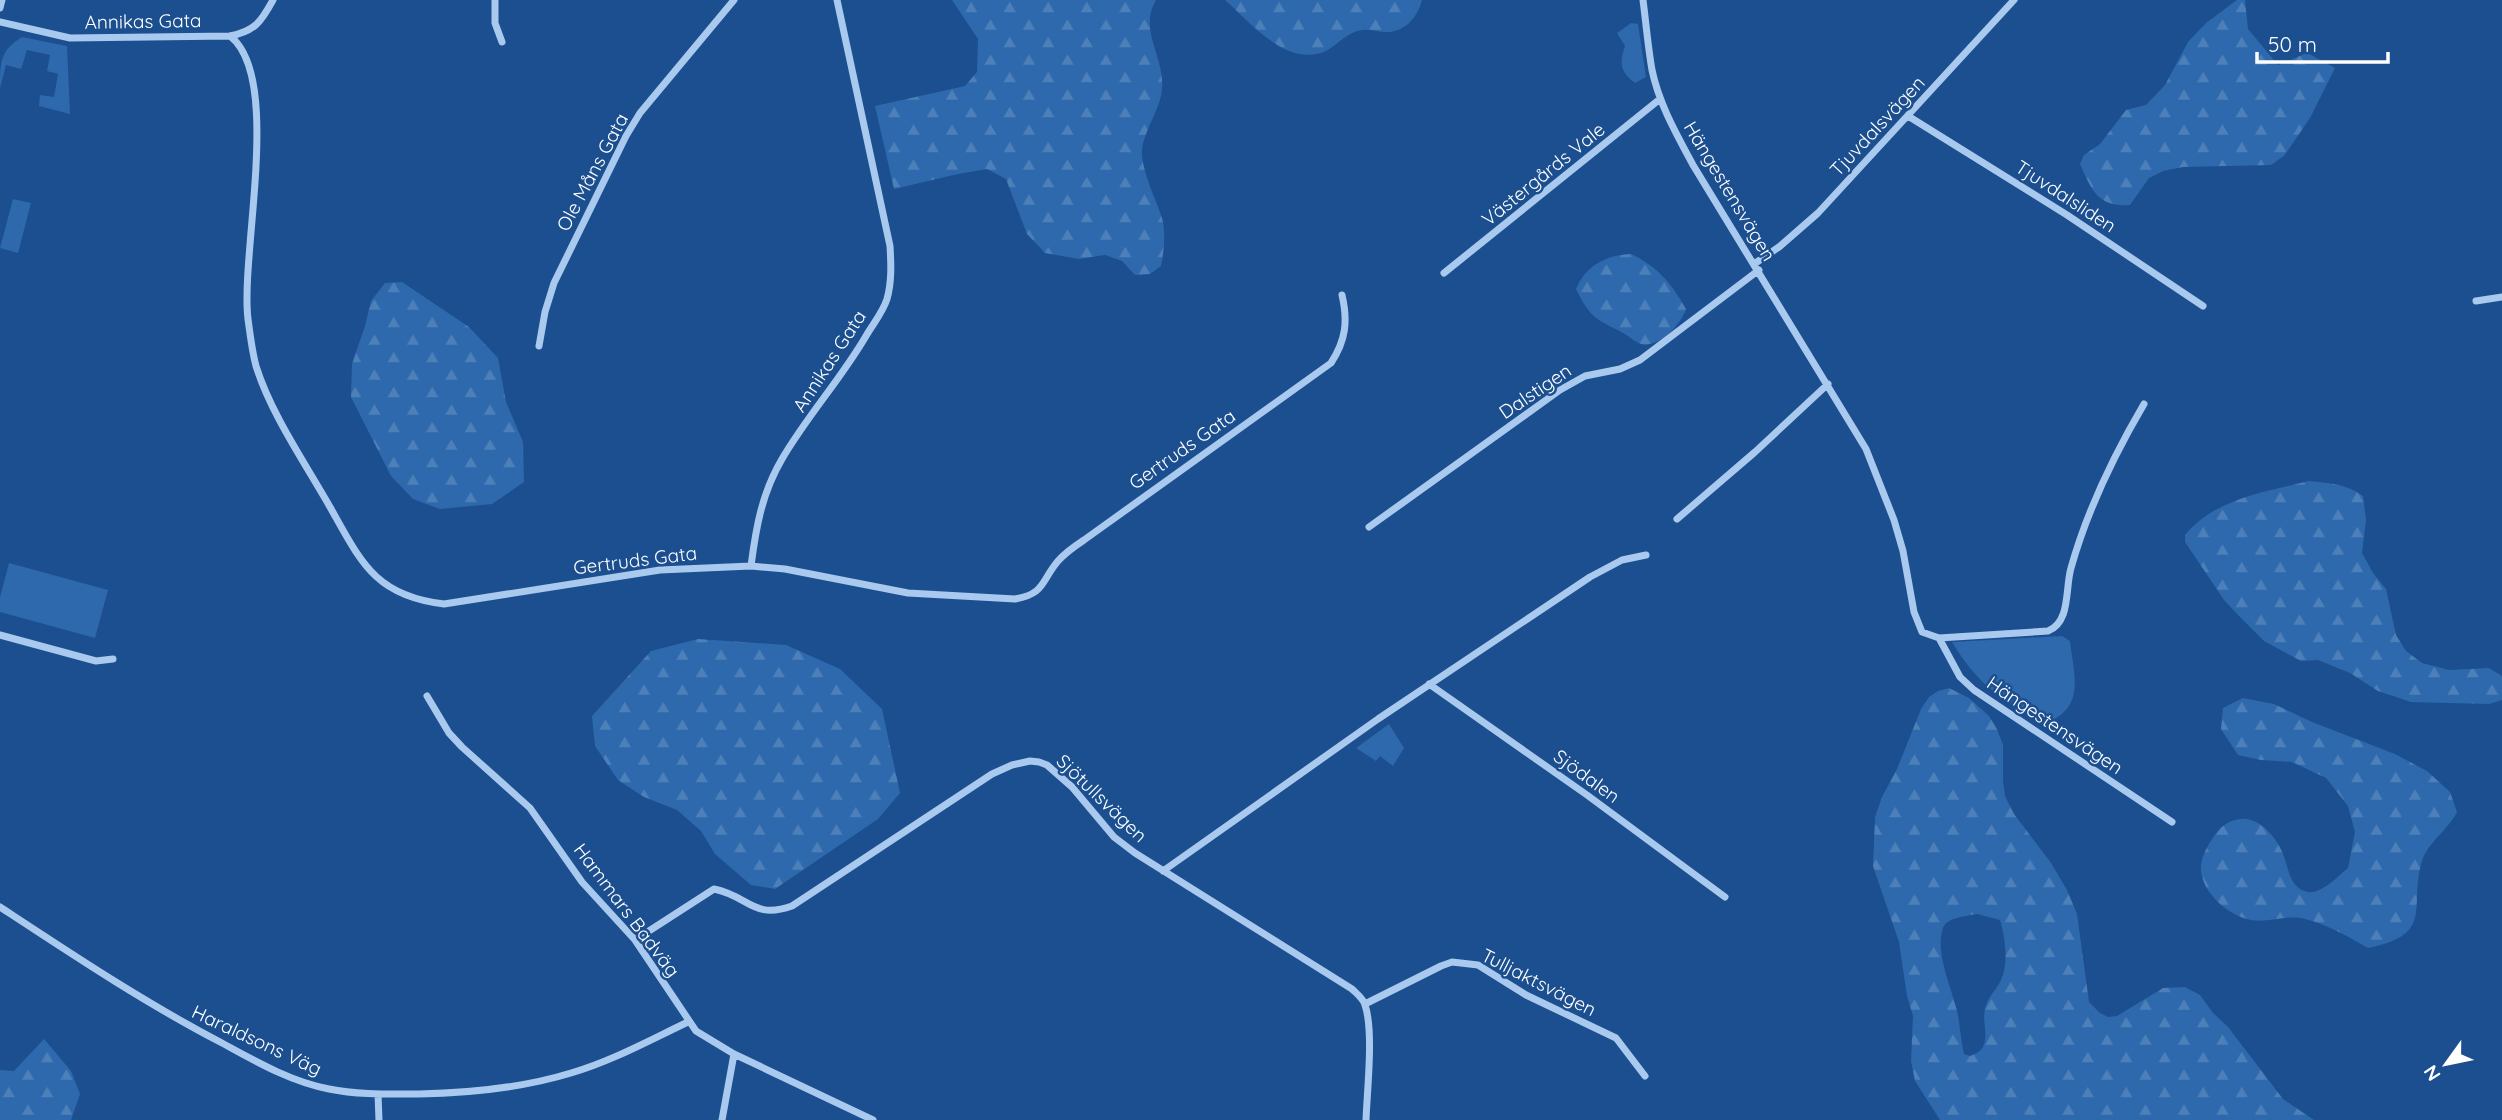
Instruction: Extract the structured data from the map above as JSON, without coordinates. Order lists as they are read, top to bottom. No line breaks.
{"streets":{"street":["Annikas Gata","Tjuvdalsvägen","Ole Måns Gata","Västergårds Vale","Hängestensvägen","Tjuvdalsliden","Dalstigen","Gertruds Gata","Sjödalen","Sjötullsvägen","Hammars Badväg","Tulljaktsvägen","Haraldsons Väg"]},"crossings":[["Annikas Gata","Gertruds Gata"],["Tjuvdalsvägen","Hängestensvägen"],["Tjuvdalsvägen","Tjuvdalsliden"],["Tjuvdalsvägen","Dalstigen"],["Västergårds Vale","Hängestensvägen"],["Hängestensvägen","Dalstigen"],["Sjötullsvägen","Hammars Badväg"],["Sjötullsvägen","Tulljaktsvägen"],["Hammars Badväg","Haraldsons Väg"]],"scale_bar":"50 m","north":"bottom left"}
